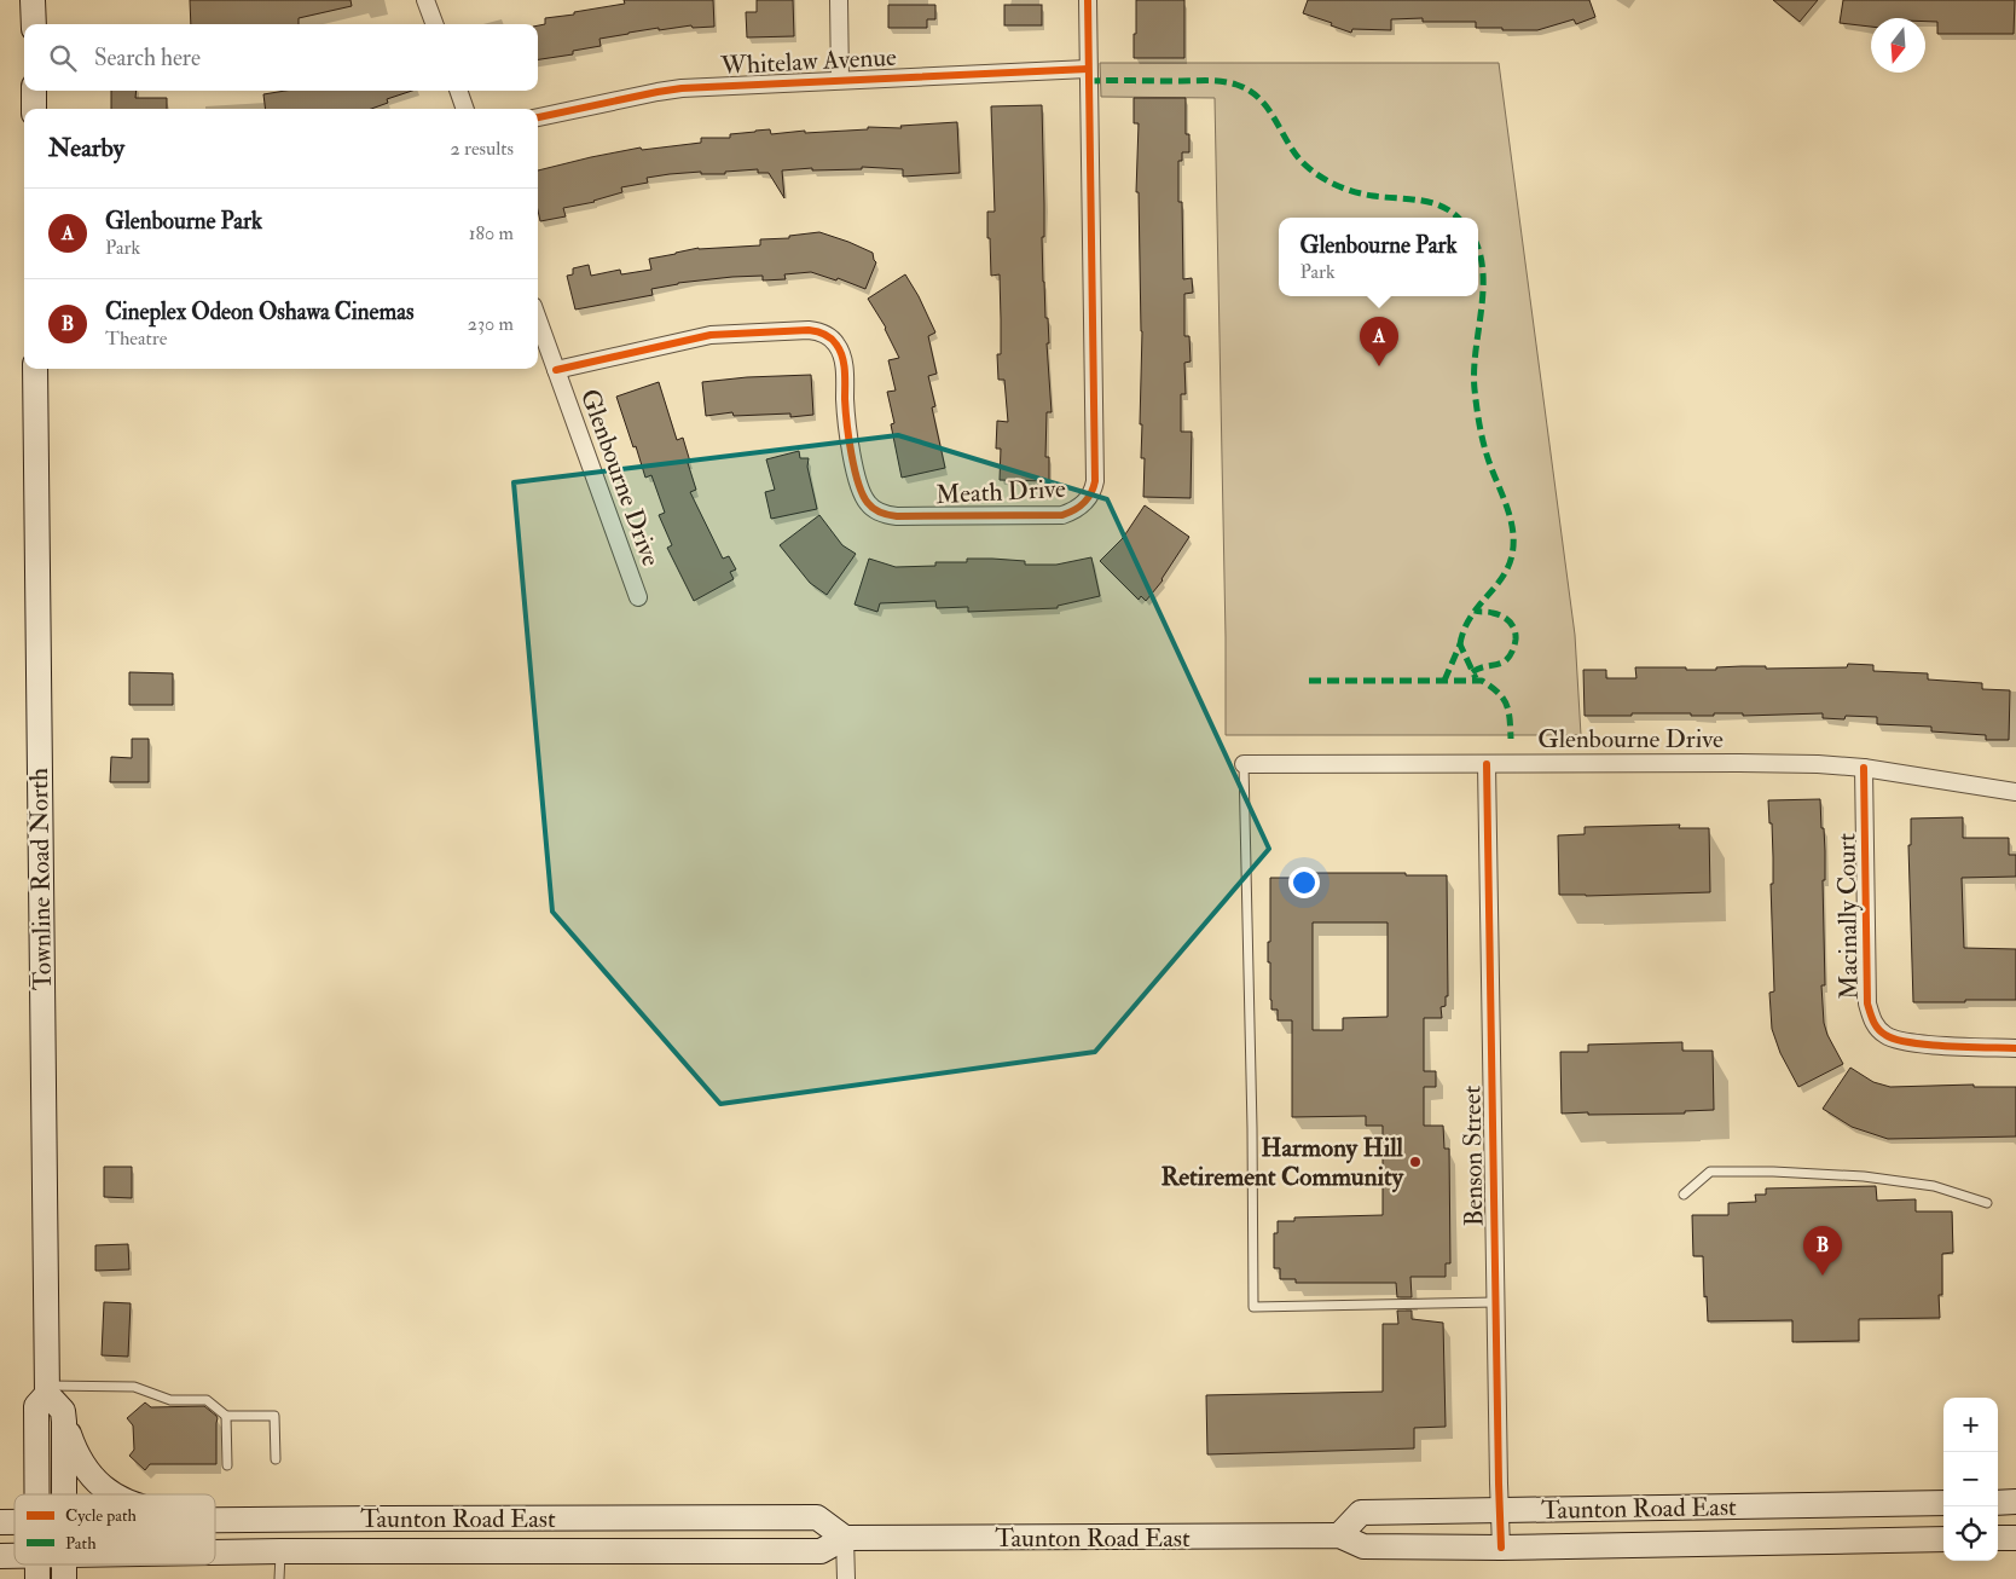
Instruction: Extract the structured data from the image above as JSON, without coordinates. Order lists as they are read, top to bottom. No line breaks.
{"streets":{"main road":["Townline Road North","Taunton Road East"],"street":["Whitelaw Avenue","Glenbourne Drive","Meath Drive","Macinally Court","Benson Street"]},"crossings":[["Whitelaw Avenue","Meath Drive"],["Glenbourne Drive","Meath Drive"],["Glenbourne Drive","Macinally Court"],["Glenbourne Drive","Benson Street"],["Benson Street","Taunton Road East"]],"places":["Harmony Hill Retirement Community"],"legend":["Cycle path","Path"],"north":"bottom","page":{"search":"Search here","heading":["Nearby","2 results"],"list":[{"mark":"A","name":"Glenbourne Park","note":"Park","value":"180 m"},{"mark":"B","name":"Cineplex Odeon Oshawa Cinemas","note":"Theatre","value":"230 m"}],"popup":["Glenbourne Park","Park"],"pins":["A","B"],"map_buttons":["+","−"]}}
